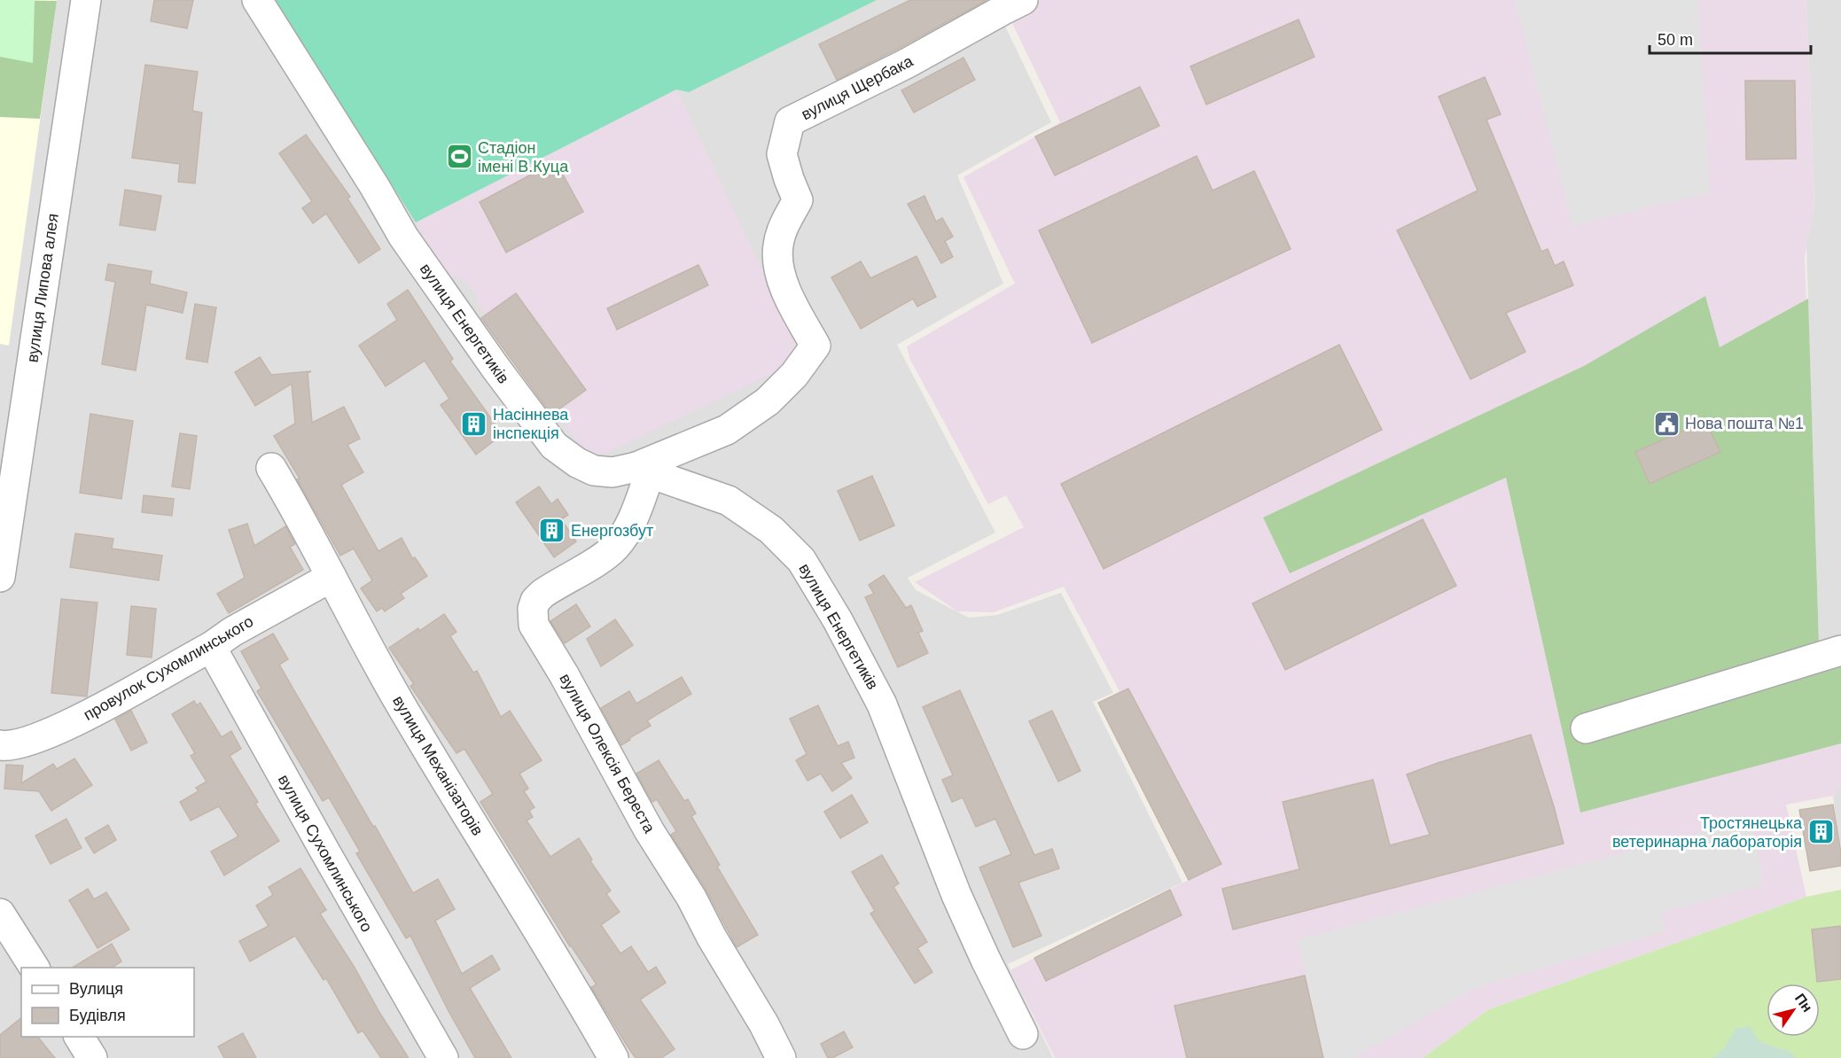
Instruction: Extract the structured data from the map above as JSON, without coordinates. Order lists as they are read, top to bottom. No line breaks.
{"streets":{"street":["вулиця Щербака","вулиця Липова алея","вулиця Енергетиків","провулок Сухомлинського","вулиця Олексія Береста","вулиця Механізаторів","вулиця Сухомлинського"]},"crossings":[["вулиця Щербака","вулиця Енергетиків"],["вулиця Щербака","вулиця Олексія Береста"],["вулиця Енергетиків","вулиця Олексія Береста"],["провулок Сухомлинського","вулиця Механізаторів"],["провулок Сухомлинського","вулиця Сухомлинського"]],"places":{"sports":["Стадіон імені В.Куца"],"building":["Насіннева інспекція","Енергозбут","Тростянецька ветеринарна лабораторія"],"public building":["Нова пошта №1"]},"legend":["Вулиця","Будівля"],"scale_bar":"50 m","north":"top right"}
